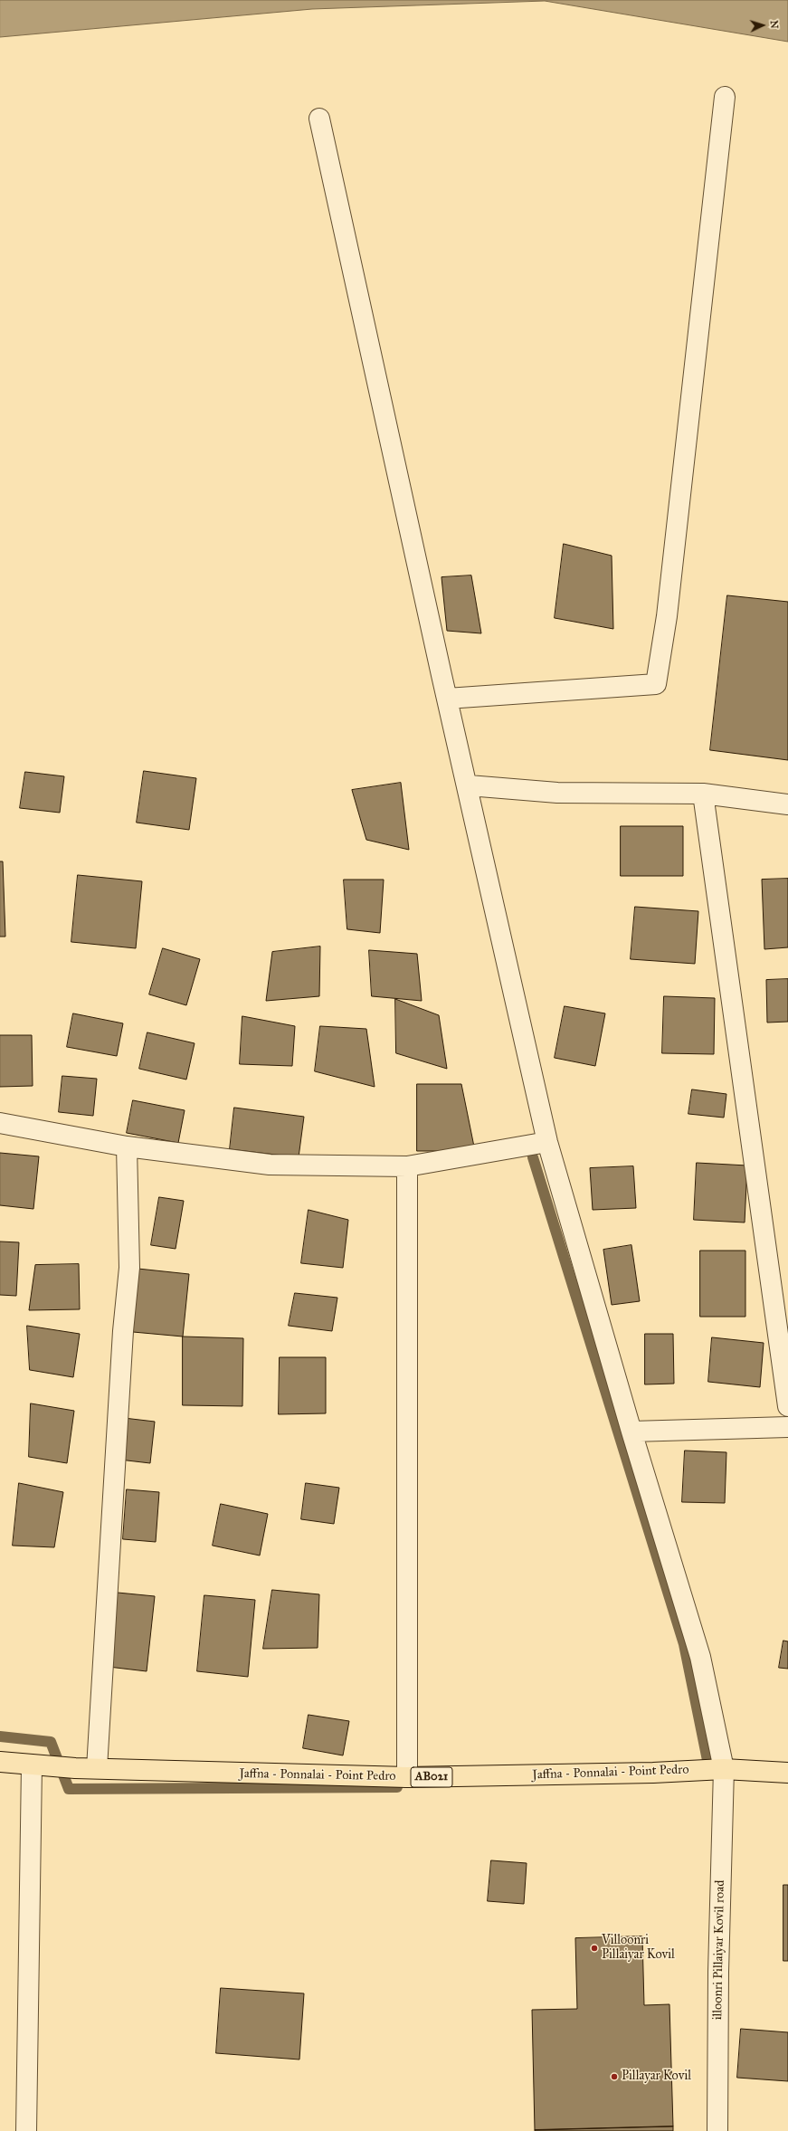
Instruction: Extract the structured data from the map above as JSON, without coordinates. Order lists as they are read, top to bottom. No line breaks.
{"streets":{"main road":["Jaffna - Ponnalai - Point Pedro","AB021"],"street":["illoonri Pillaiyar Kovil road"]},"crossings":[["Jaffna - Ponnalai - Point Pedro","illoonri Pillaiyar Kovil road"]],"places":["Villoonri Pillaiyar Kovil","Pillayar Kovil"],"north":"right"}
